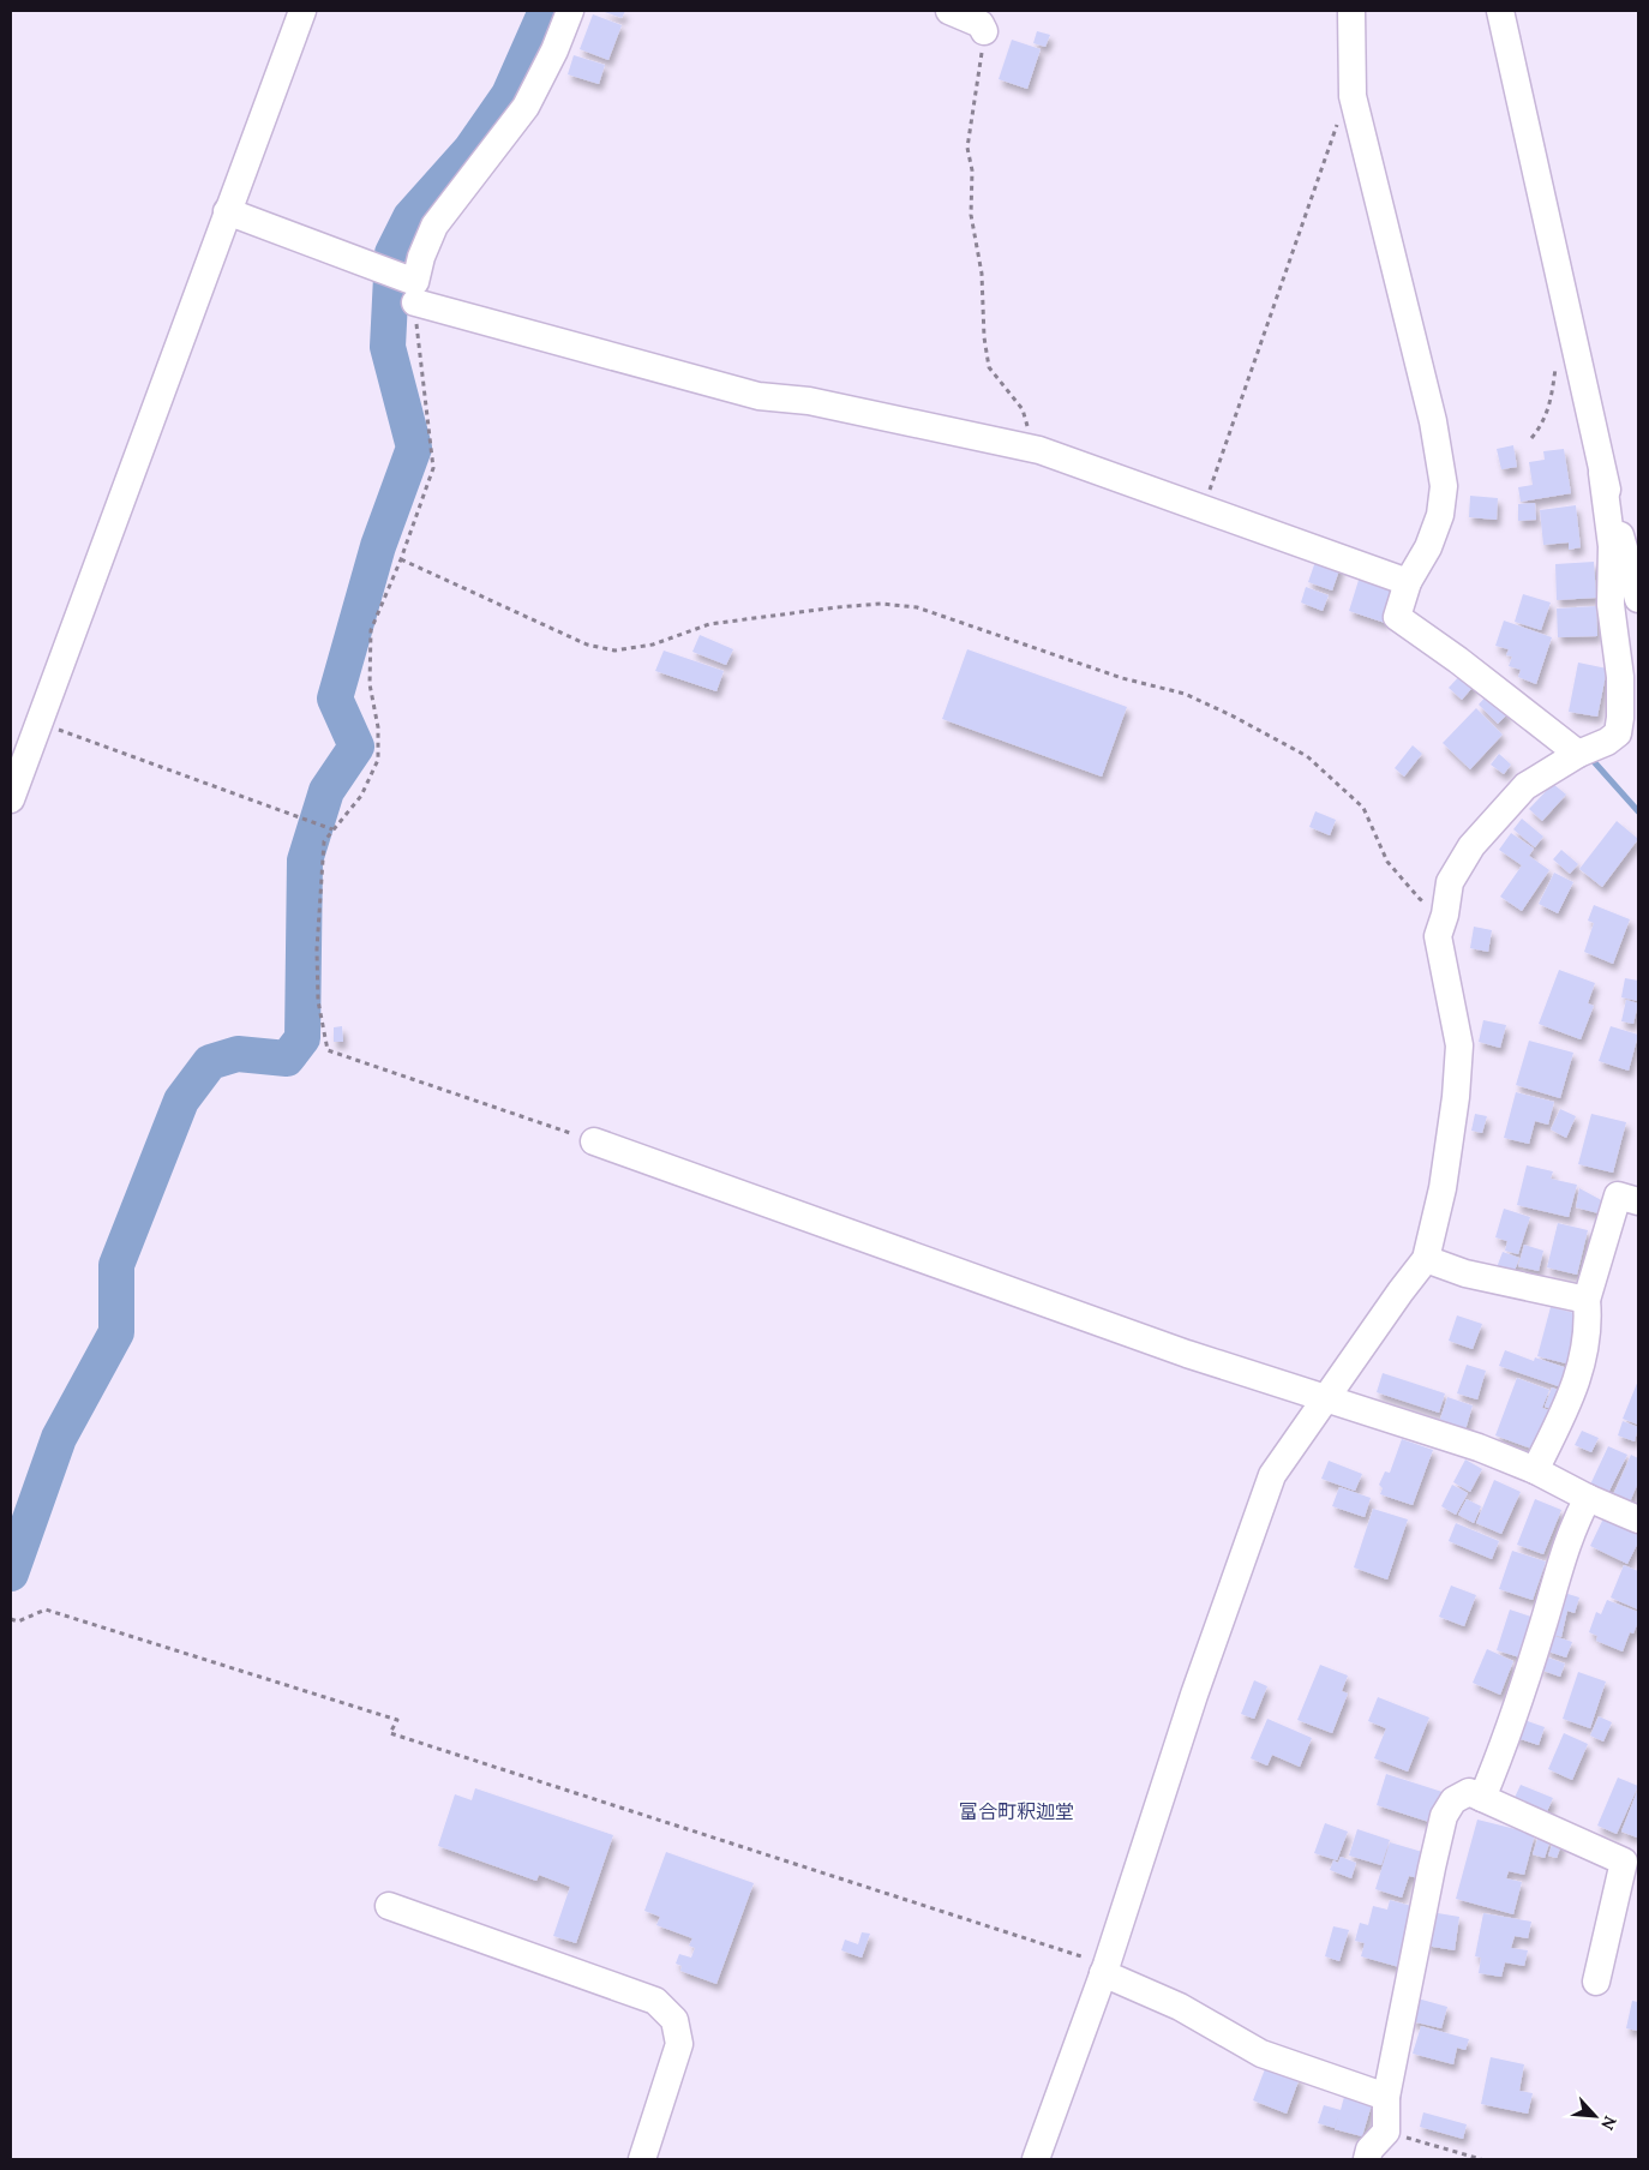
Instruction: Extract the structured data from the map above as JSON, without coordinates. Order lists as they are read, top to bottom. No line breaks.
{"districts":["富合町釈迦堂"],"north":"bottom right"}
